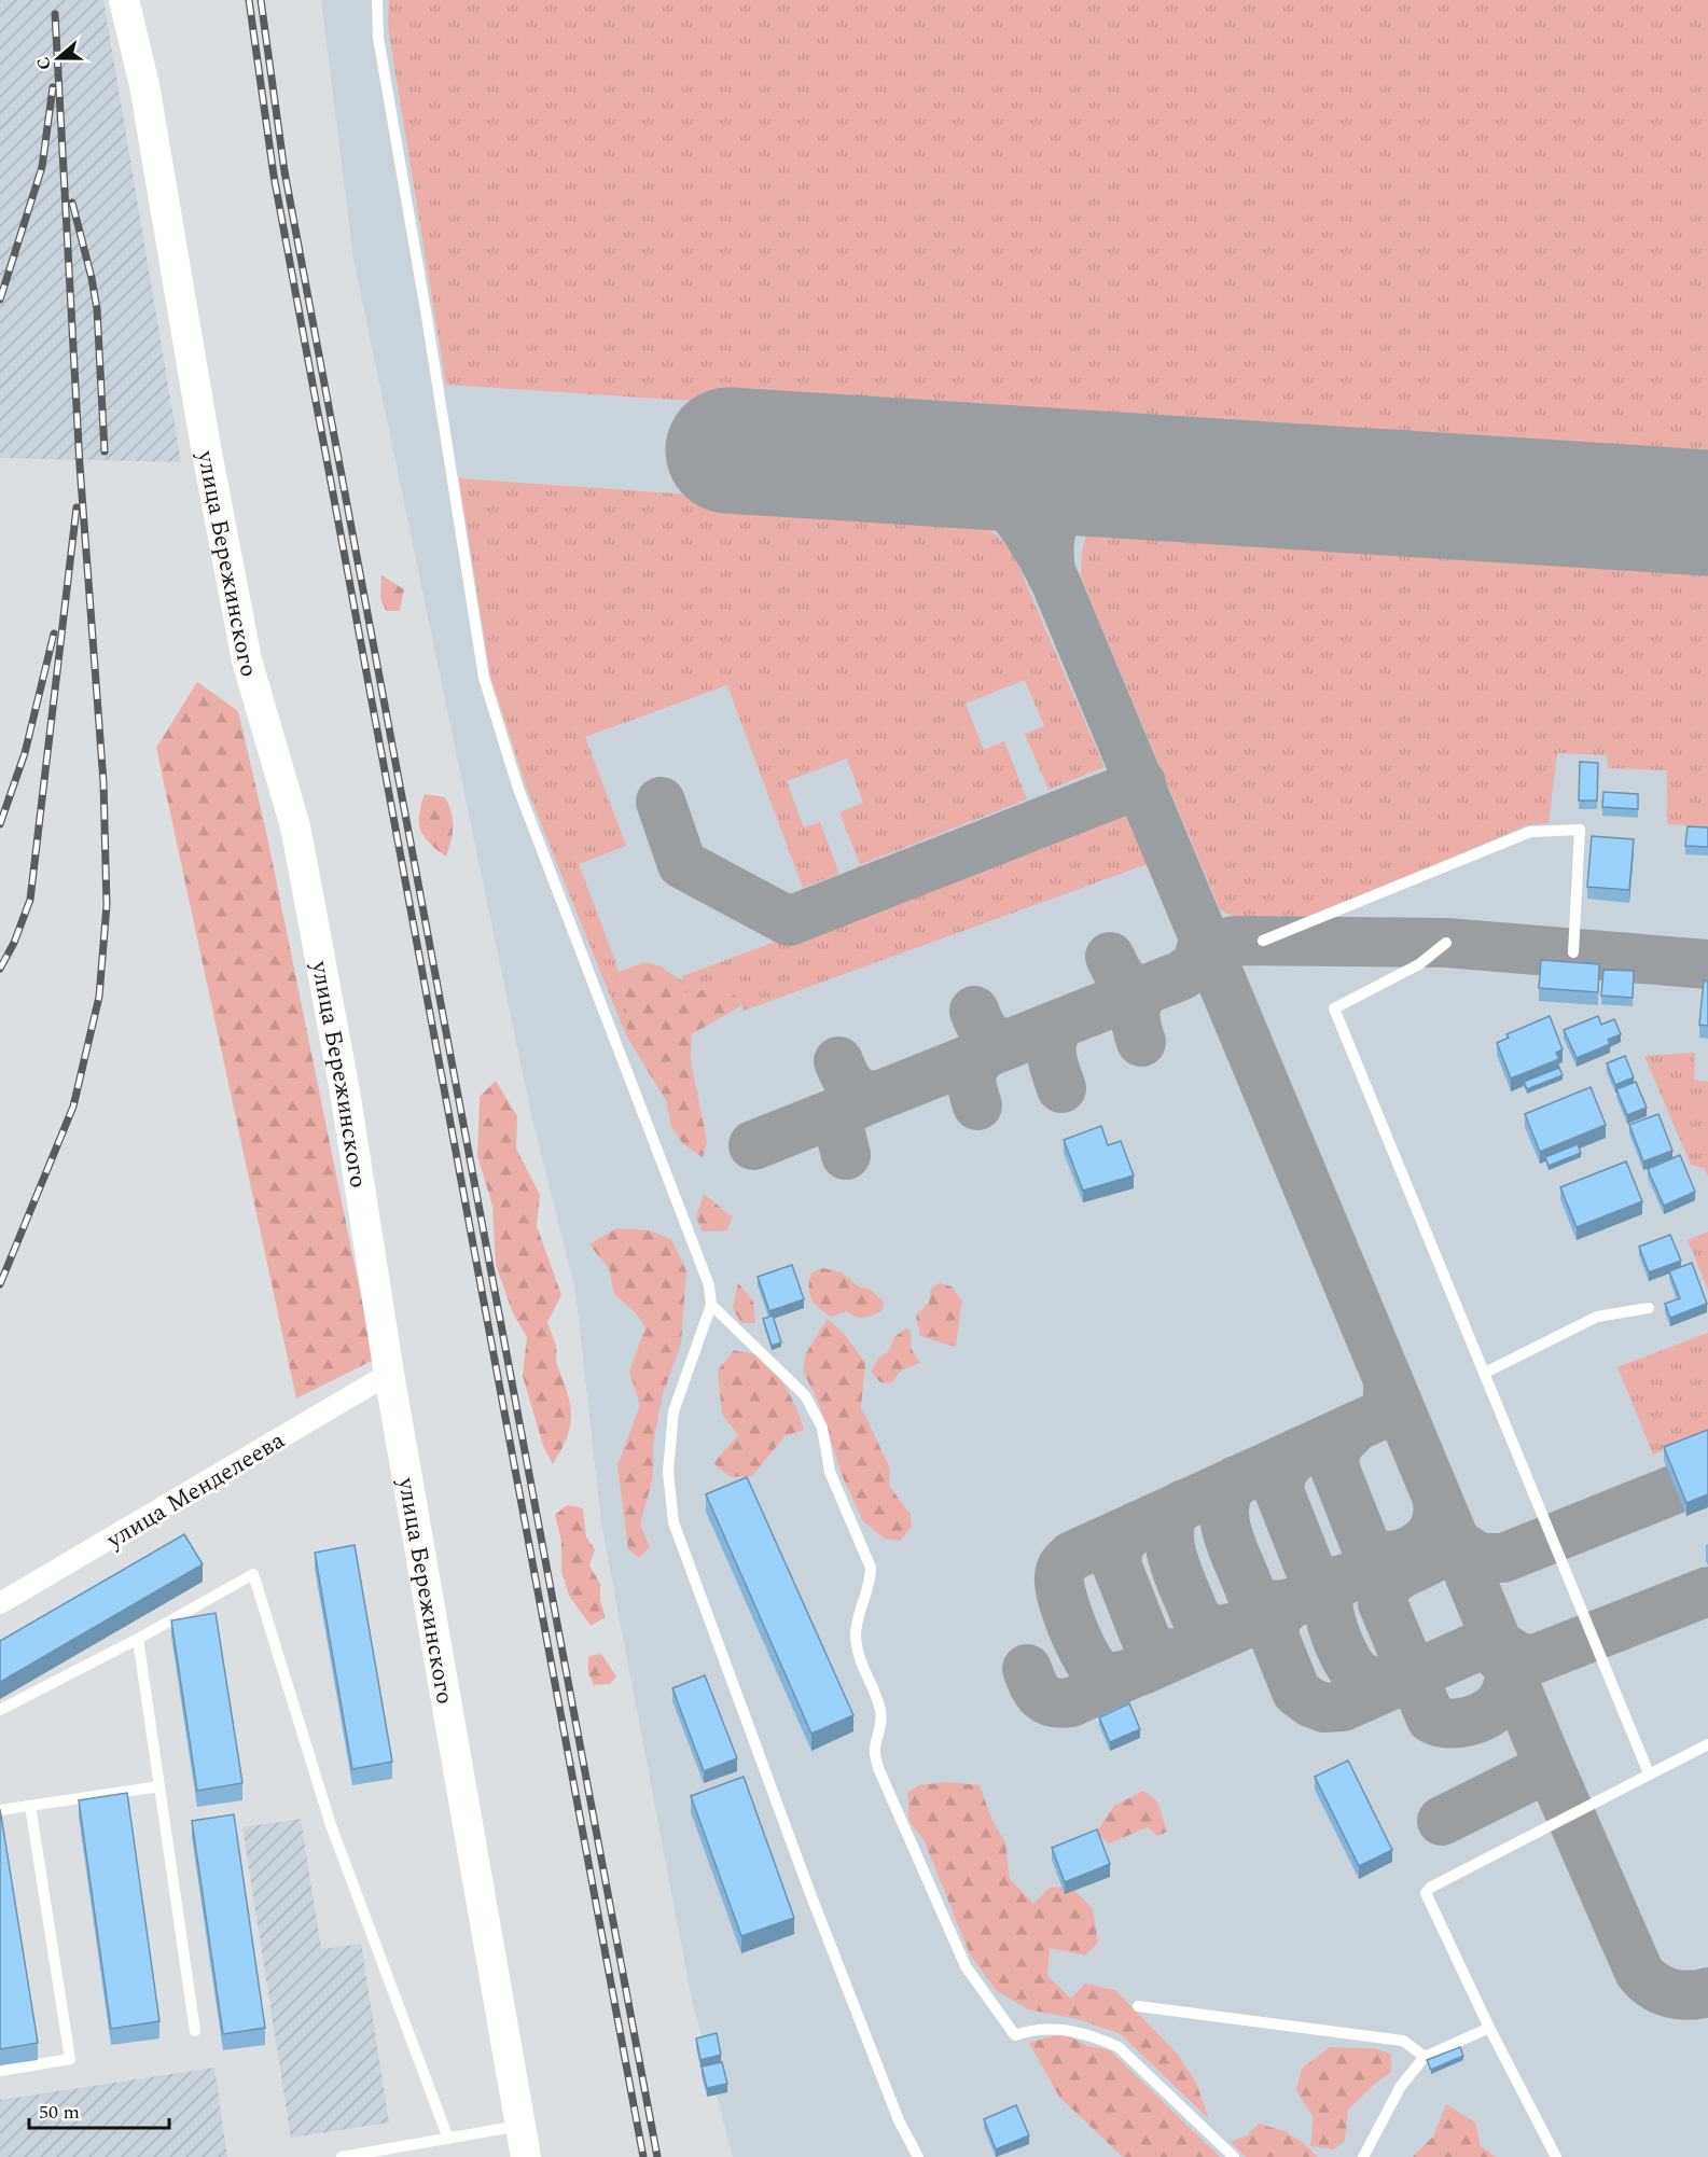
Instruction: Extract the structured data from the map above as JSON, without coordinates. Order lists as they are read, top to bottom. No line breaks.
{"streets":{"main road":["улица Бережинского"],"street":["улица Менделеева"]},"crossings":[["улица Бережинского","улица Менделеева"]],"scale_bar":"50 m","north":"left"}
